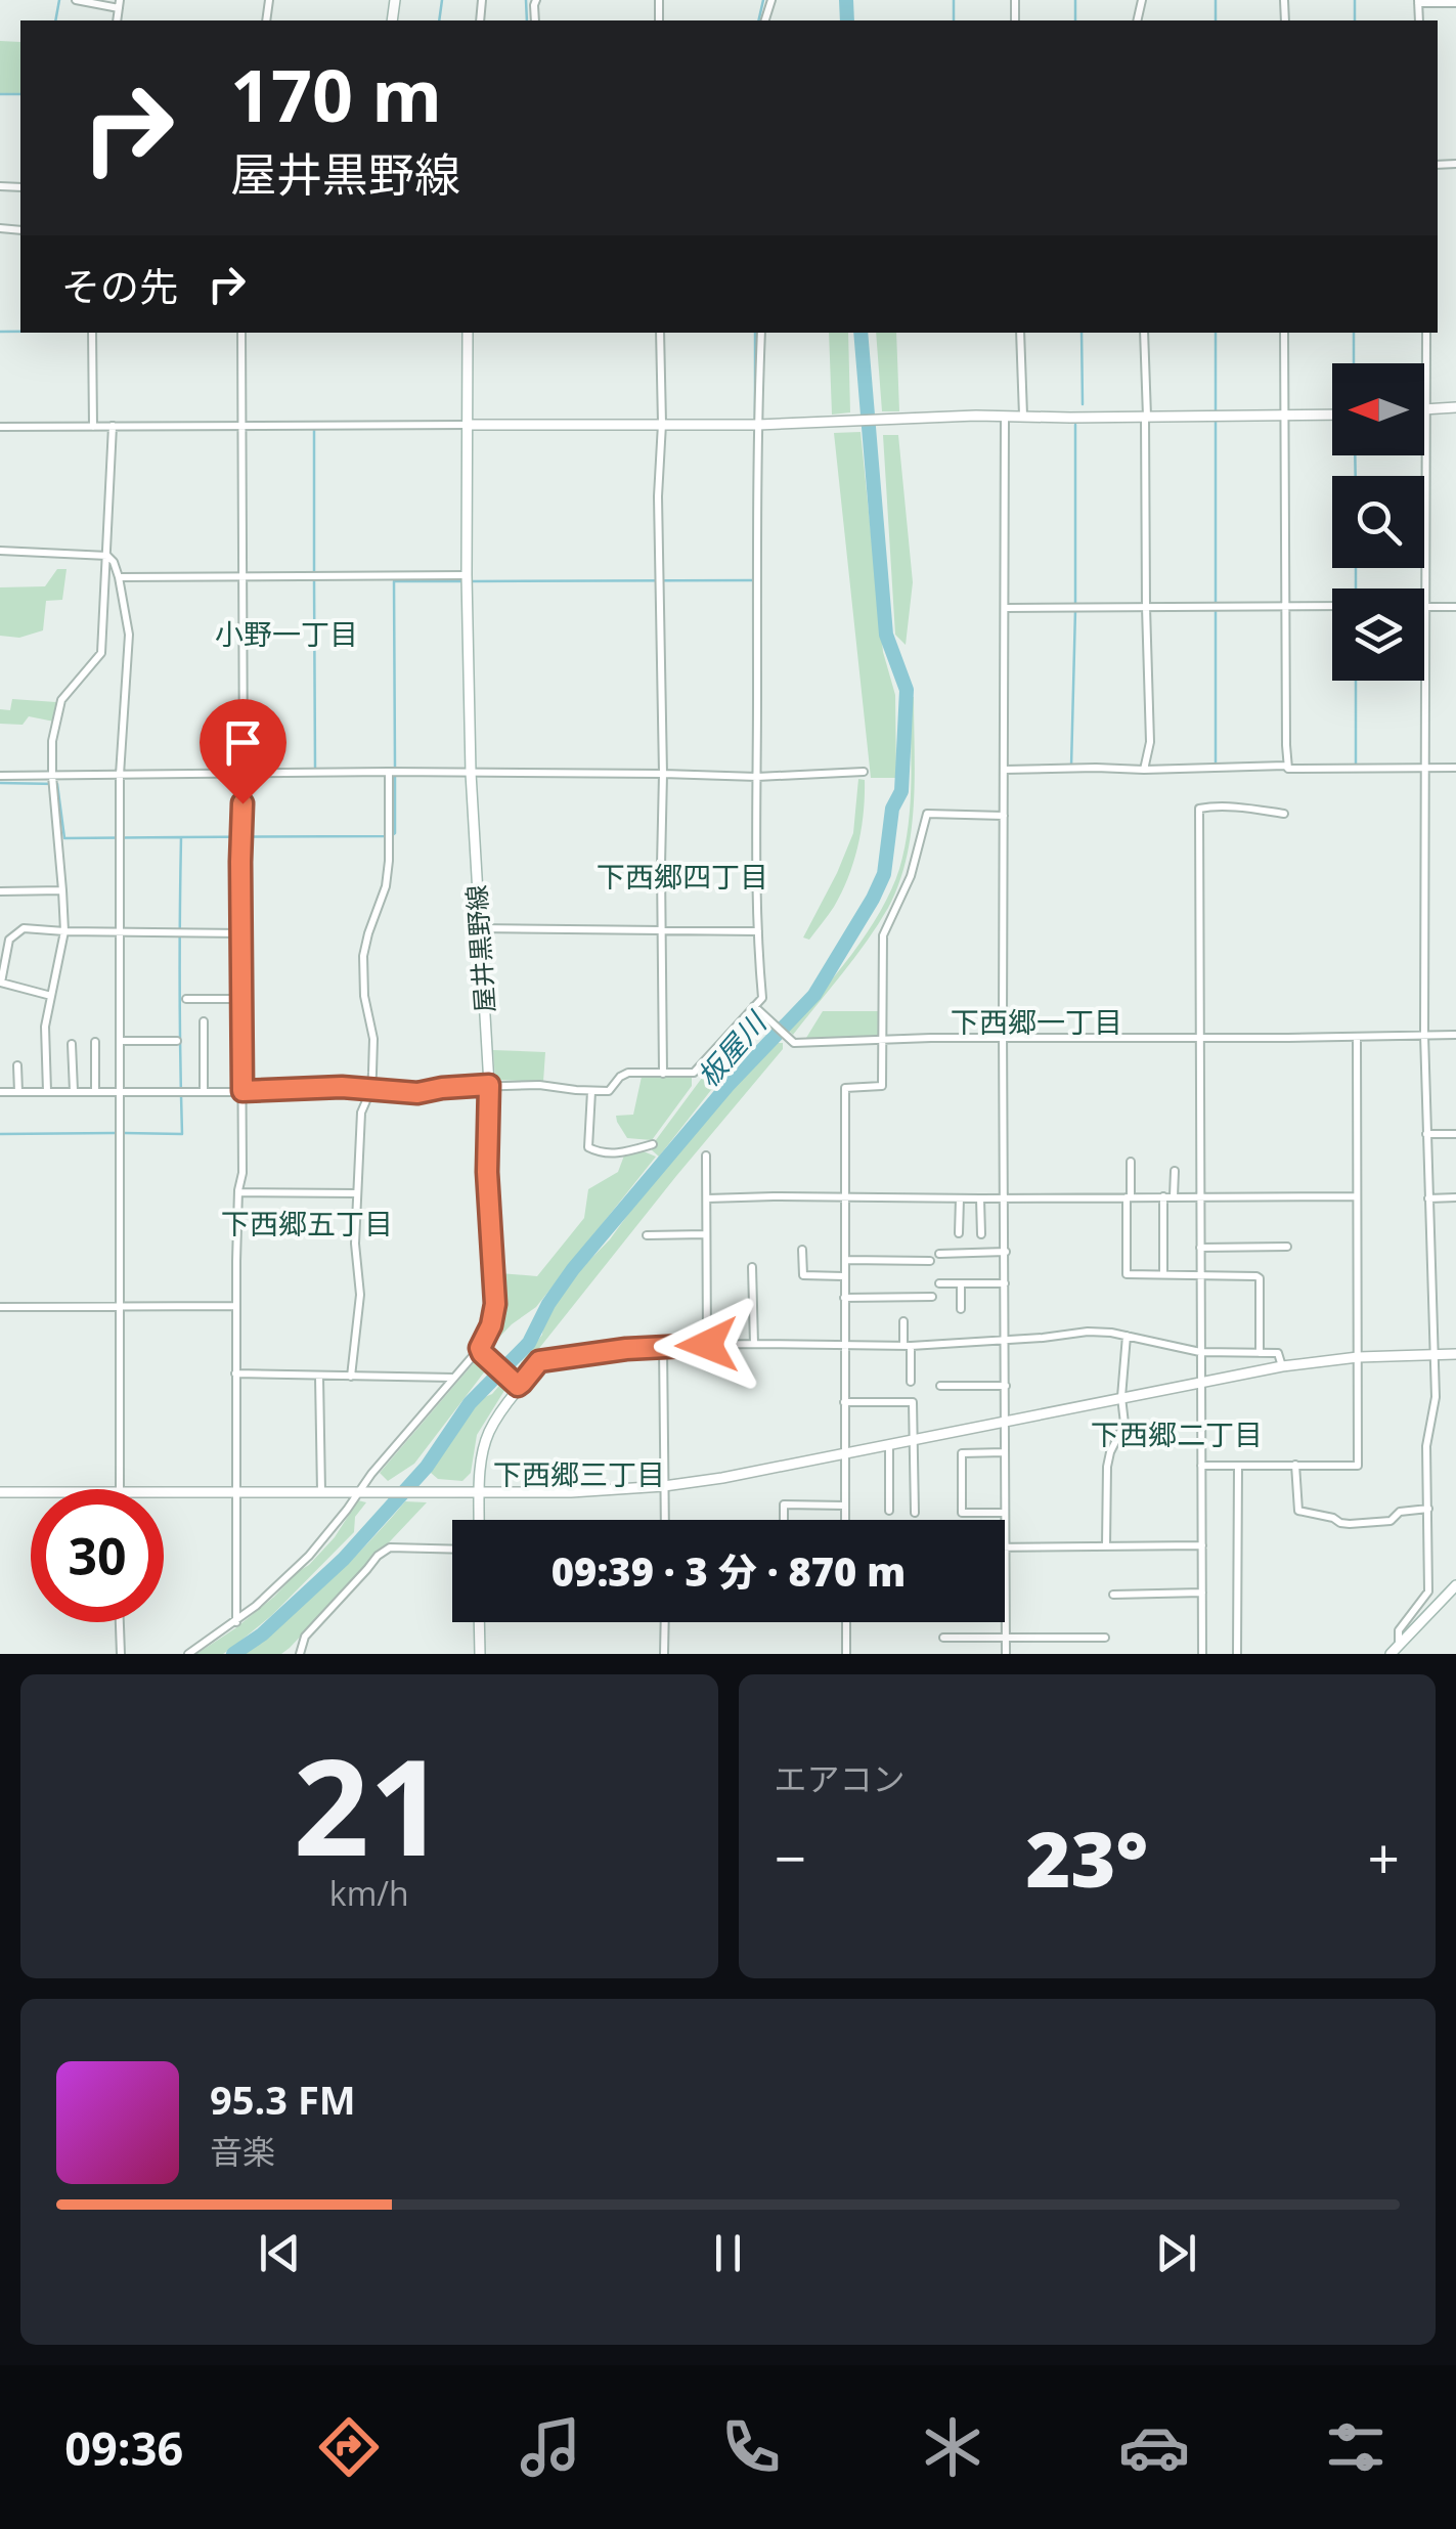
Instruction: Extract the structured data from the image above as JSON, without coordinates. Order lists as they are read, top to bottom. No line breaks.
{"streets":{"street":["屋井黒野線"]},"districts":["小野一丁目","下西郷四丁目","下西郷一丁目","下西郷五丁目","下西郷二丁目","下西郷三丁目"],"water":["板屋川"],"north":"left","page":{"turn":["170 m","屋井黒野線"],"then":"その先","limit":"30","trip":"09:39 · 3 分 · 870 m","tile":[["21","km/h"],"エアコン"],"heat":["−","23°","+"],"song":["95.3 FM","音楽"],"tabs":"09:36"}}
